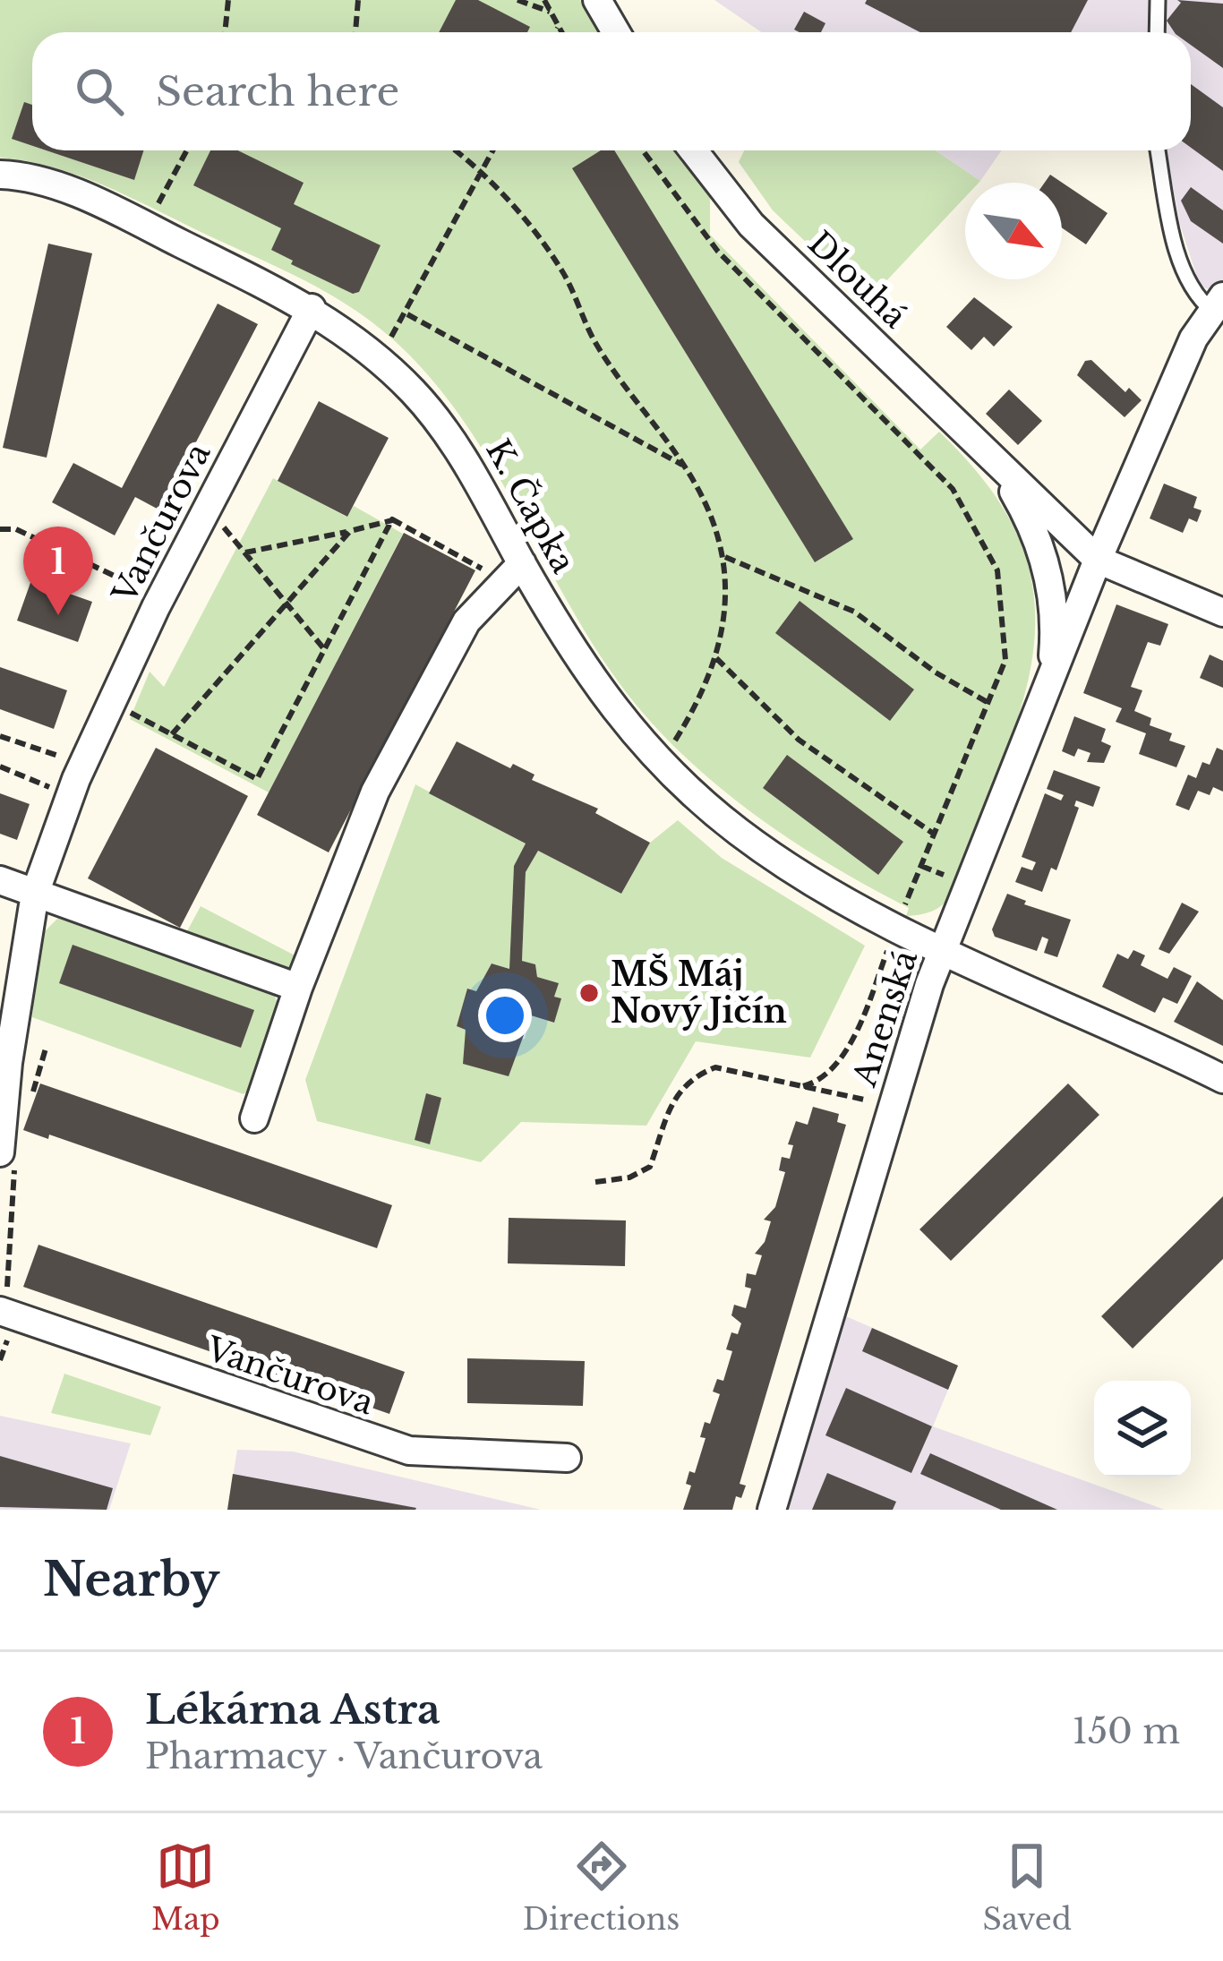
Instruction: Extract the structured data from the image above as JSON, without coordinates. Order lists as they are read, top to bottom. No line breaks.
{"streets":{"street":["Dlouhá","K. Čapka","Vančurova","Anenská"]},"crossings":[["Dlouhá","Anenská"],["K. Čapka","Vančurova"],["K. Čapka","Anenská"]],"places":["MŠ Máj Nový Jičín"],"north":"bottom right","page":{"search":"Search here","pins":"1","heading":"Nearby","list":[{"mark":"1","name":"Lékárna Astra","note":"Pharmacy · Vančurova","value":"150 m"}],"nav":["Map","Directions","Saved"]}}
